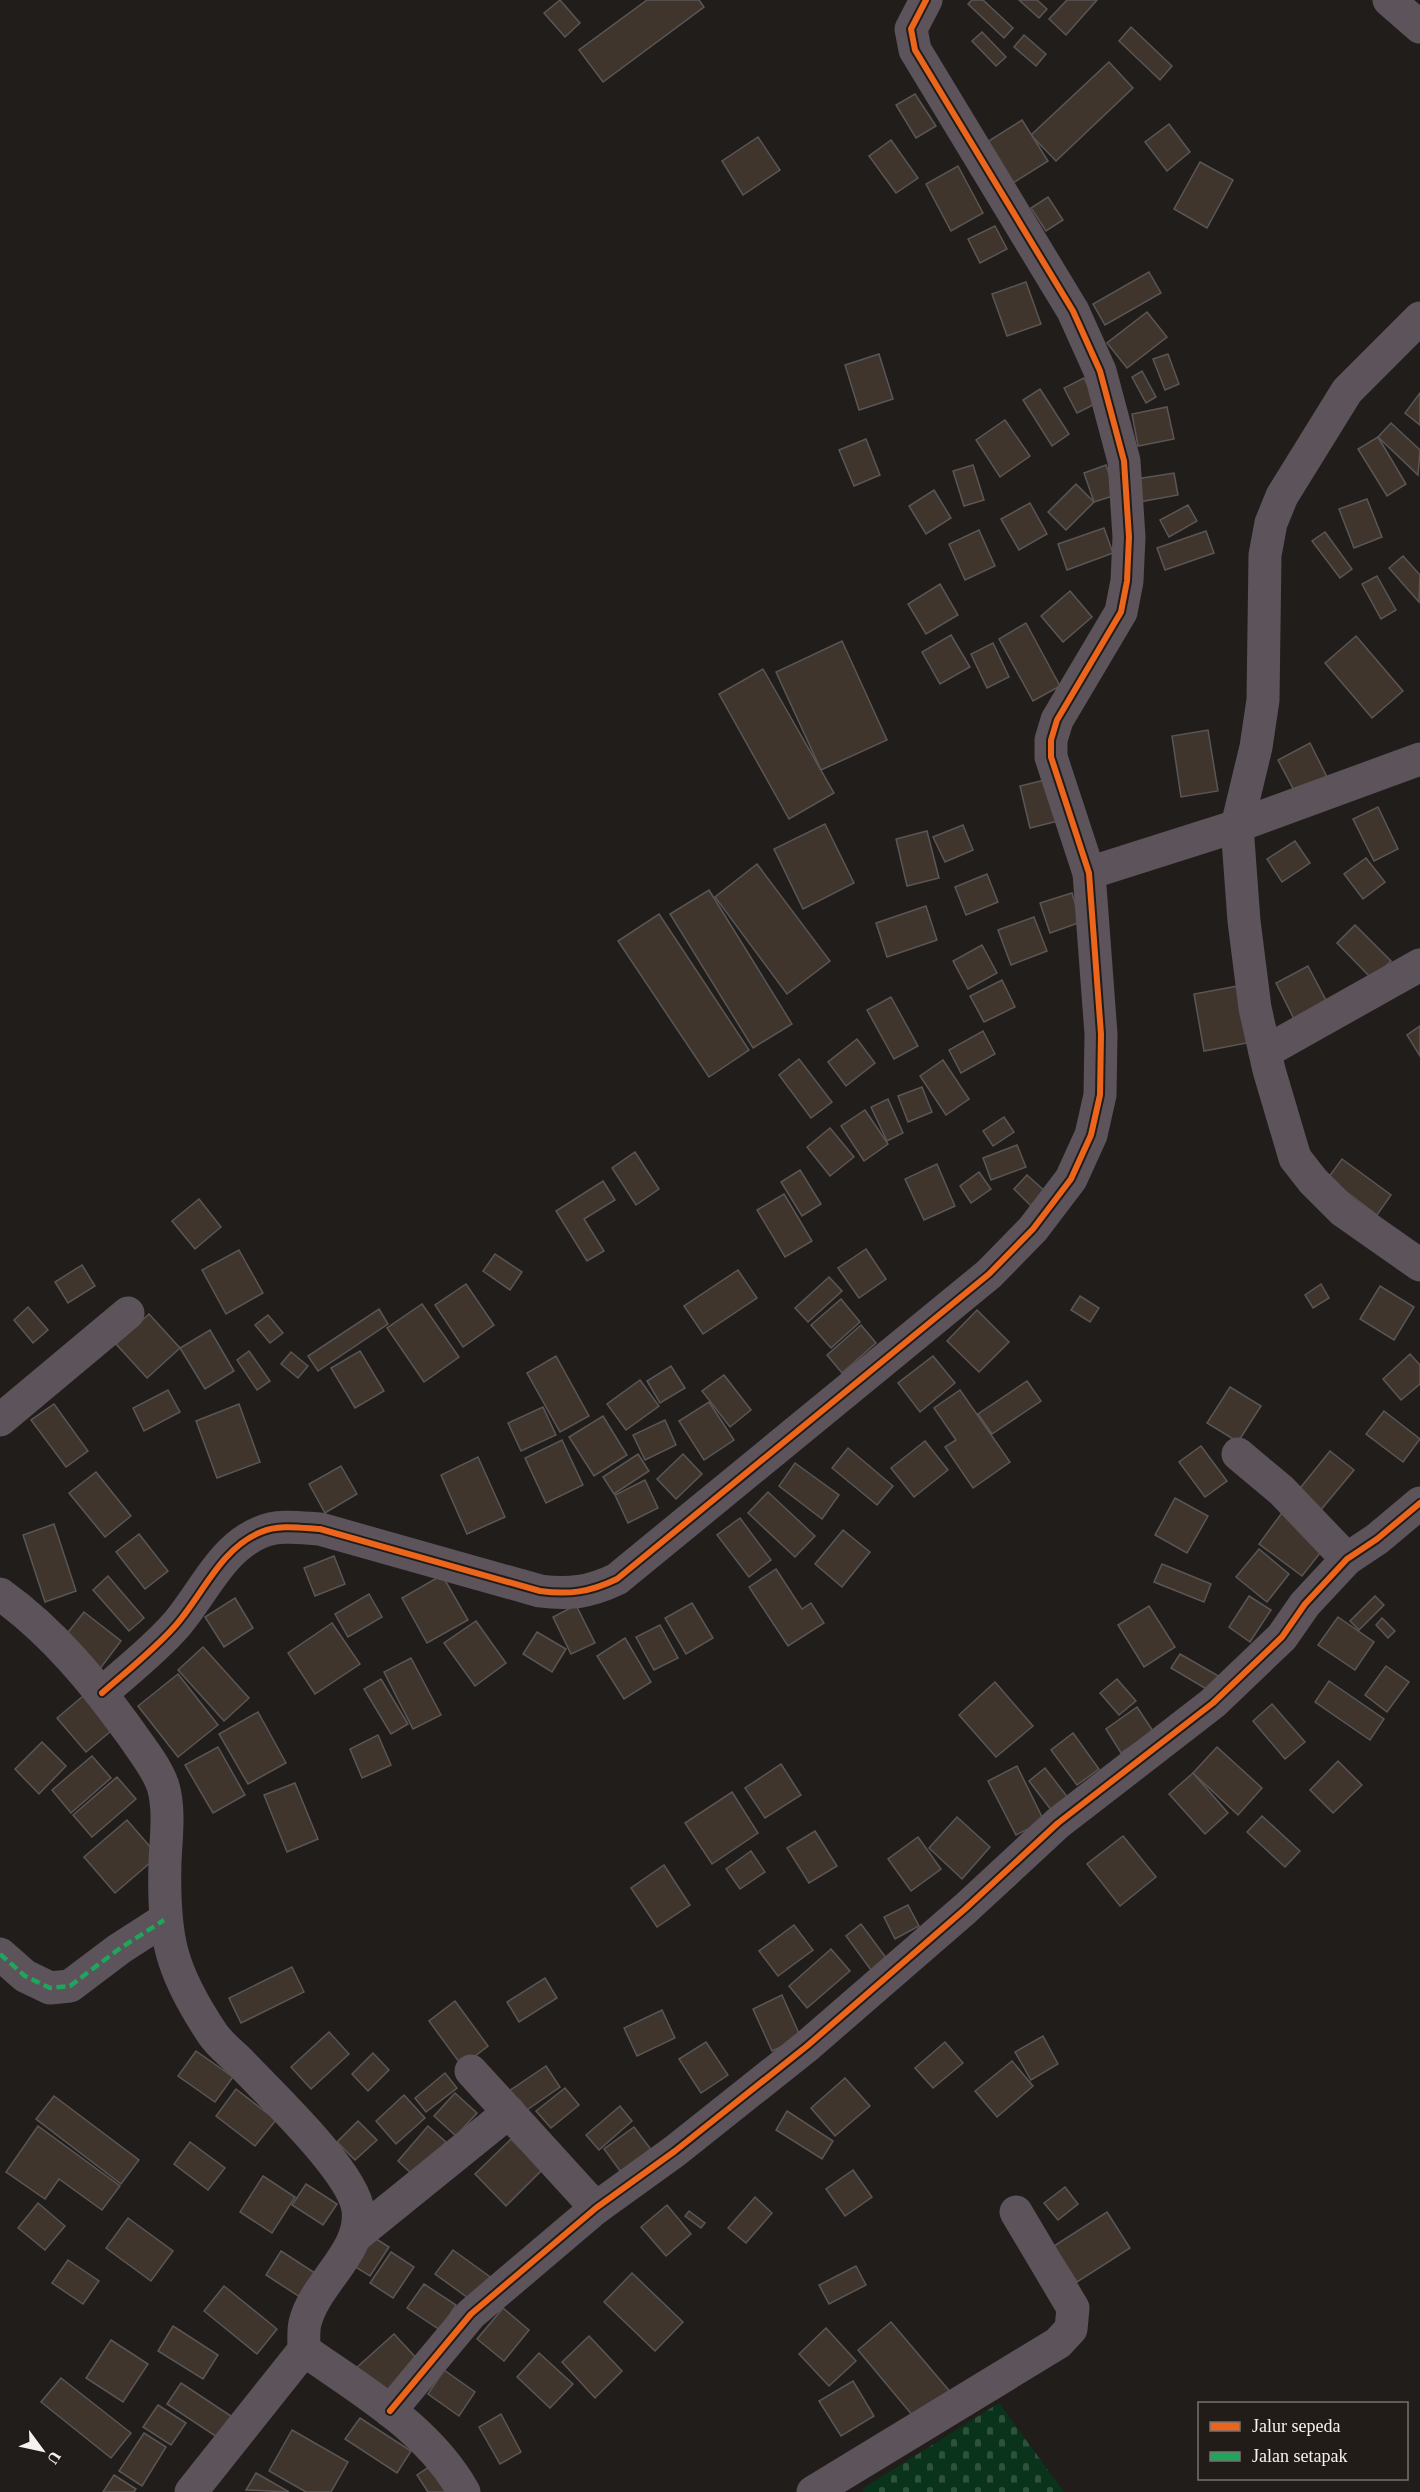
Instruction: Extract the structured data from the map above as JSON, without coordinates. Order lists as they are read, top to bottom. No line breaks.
{"legend":["Jalur sepeda","Jalan setapak"],"north":"bottom right"}
